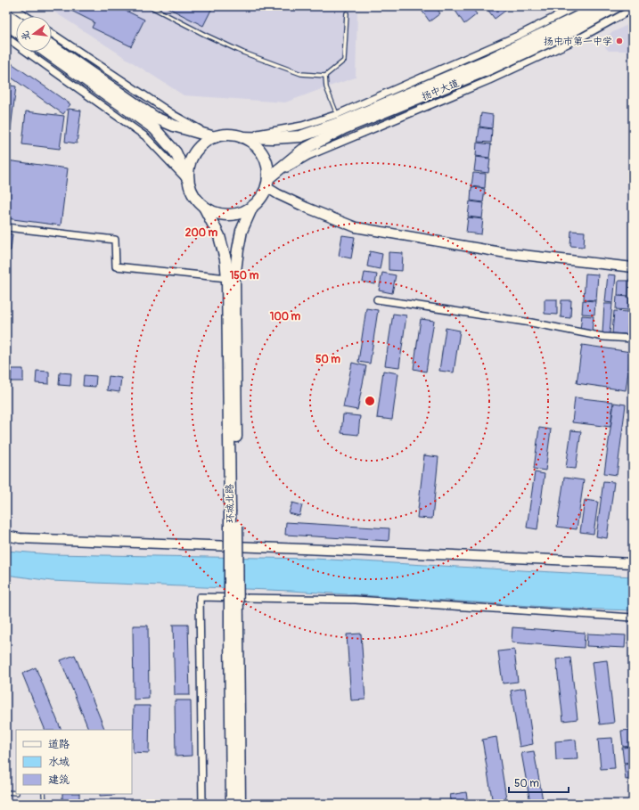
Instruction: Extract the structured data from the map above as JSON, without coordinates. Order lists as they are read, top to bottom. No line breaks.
{"streets":{"main road":["扬中大道","环城北路"]},"crossings":[["扬中大道","环城北路"]],"places":["扬中市第一中学"],"legend":["道路","水域","建筑"],"scale_bar":"50 m","north":"left","rings":["200 m","150 m","100 m","50 m"]}
